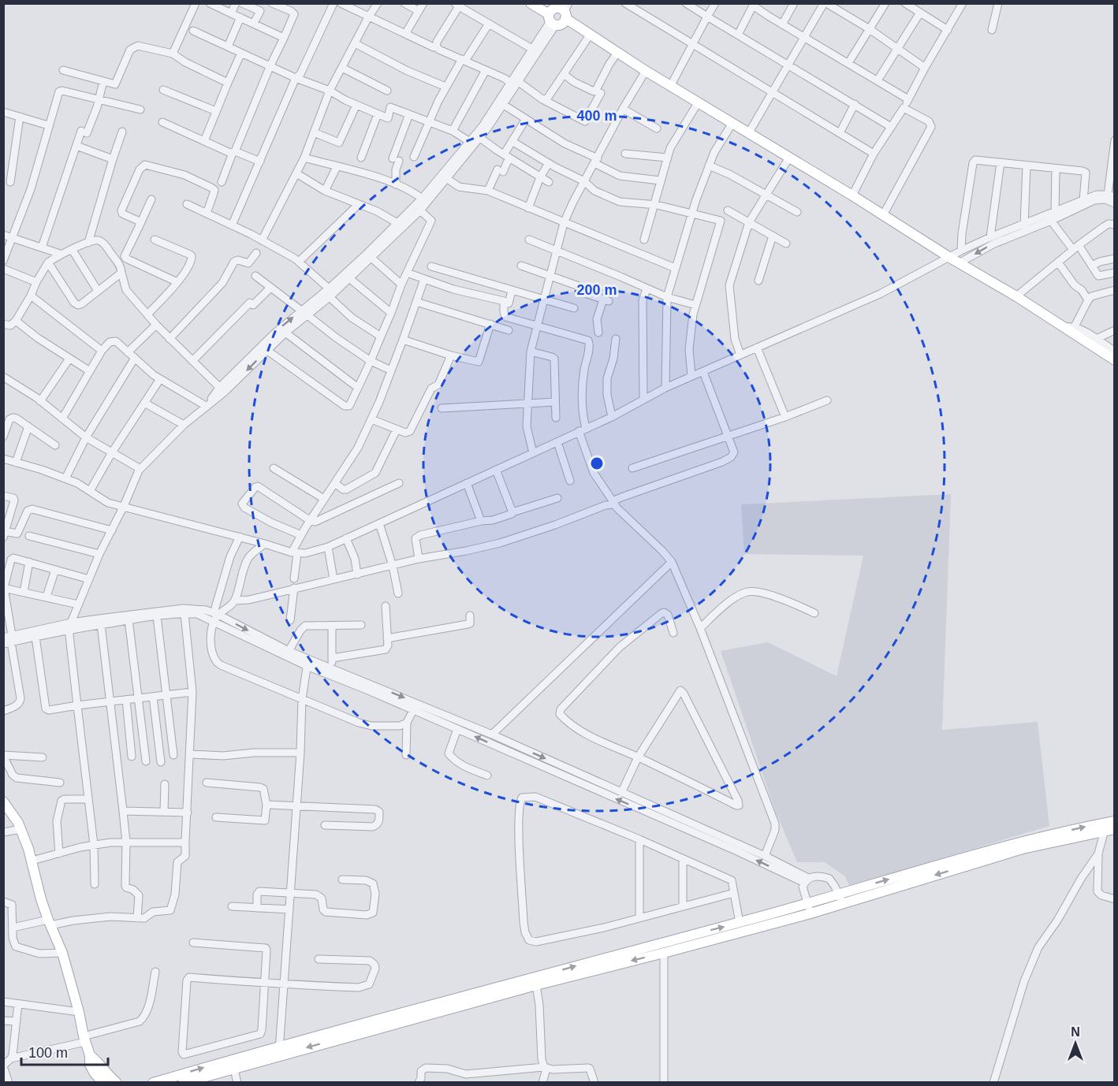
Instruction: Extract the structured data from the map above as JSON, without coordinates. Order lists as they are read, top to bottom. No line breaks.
{"scale_bar":"100 m","north":"top","rings":["400 m","200 m"]}
